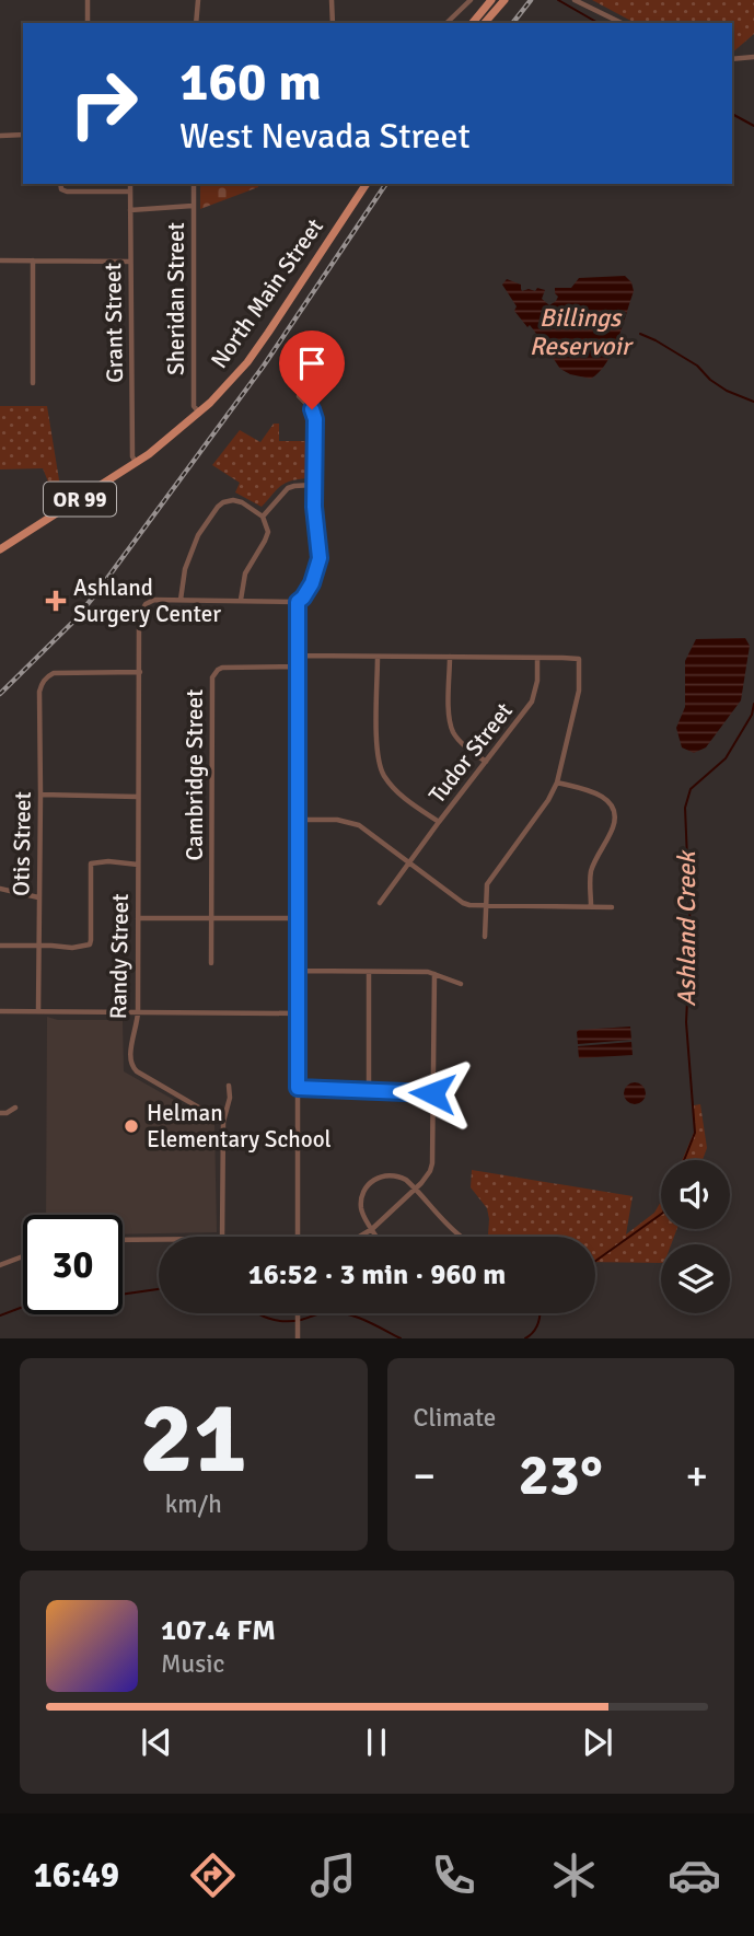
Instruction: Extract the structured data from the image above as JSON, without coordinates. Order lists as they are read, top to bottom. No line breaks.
{"streets":{"main road":["North Main Street","OR 99"],"street":["Sheridan Street","Grant Street","Tudor Street","Cambridge Street","Otis Street","Randy Street"]},"crossings":[["North Main Street","Sheridan Street"],["North Main Street","Grant Street"],["Otis Street","Randy Street"]],"water":["Billings Reservoir","Ashland Creek"],"places":{"health":["Ashland Surgery Center"],"other":["Helman Elementary School"]},"page":{"turn":["160 m","West Nevada Street"],"limit":"30","trip":"16:52 · 3 min · 960 m","tile":[["21","km/h"],"Climate"],"heat":["−","23°","+"],"song":["107.4 FM","Music"],"tabs":"16:49"}}
